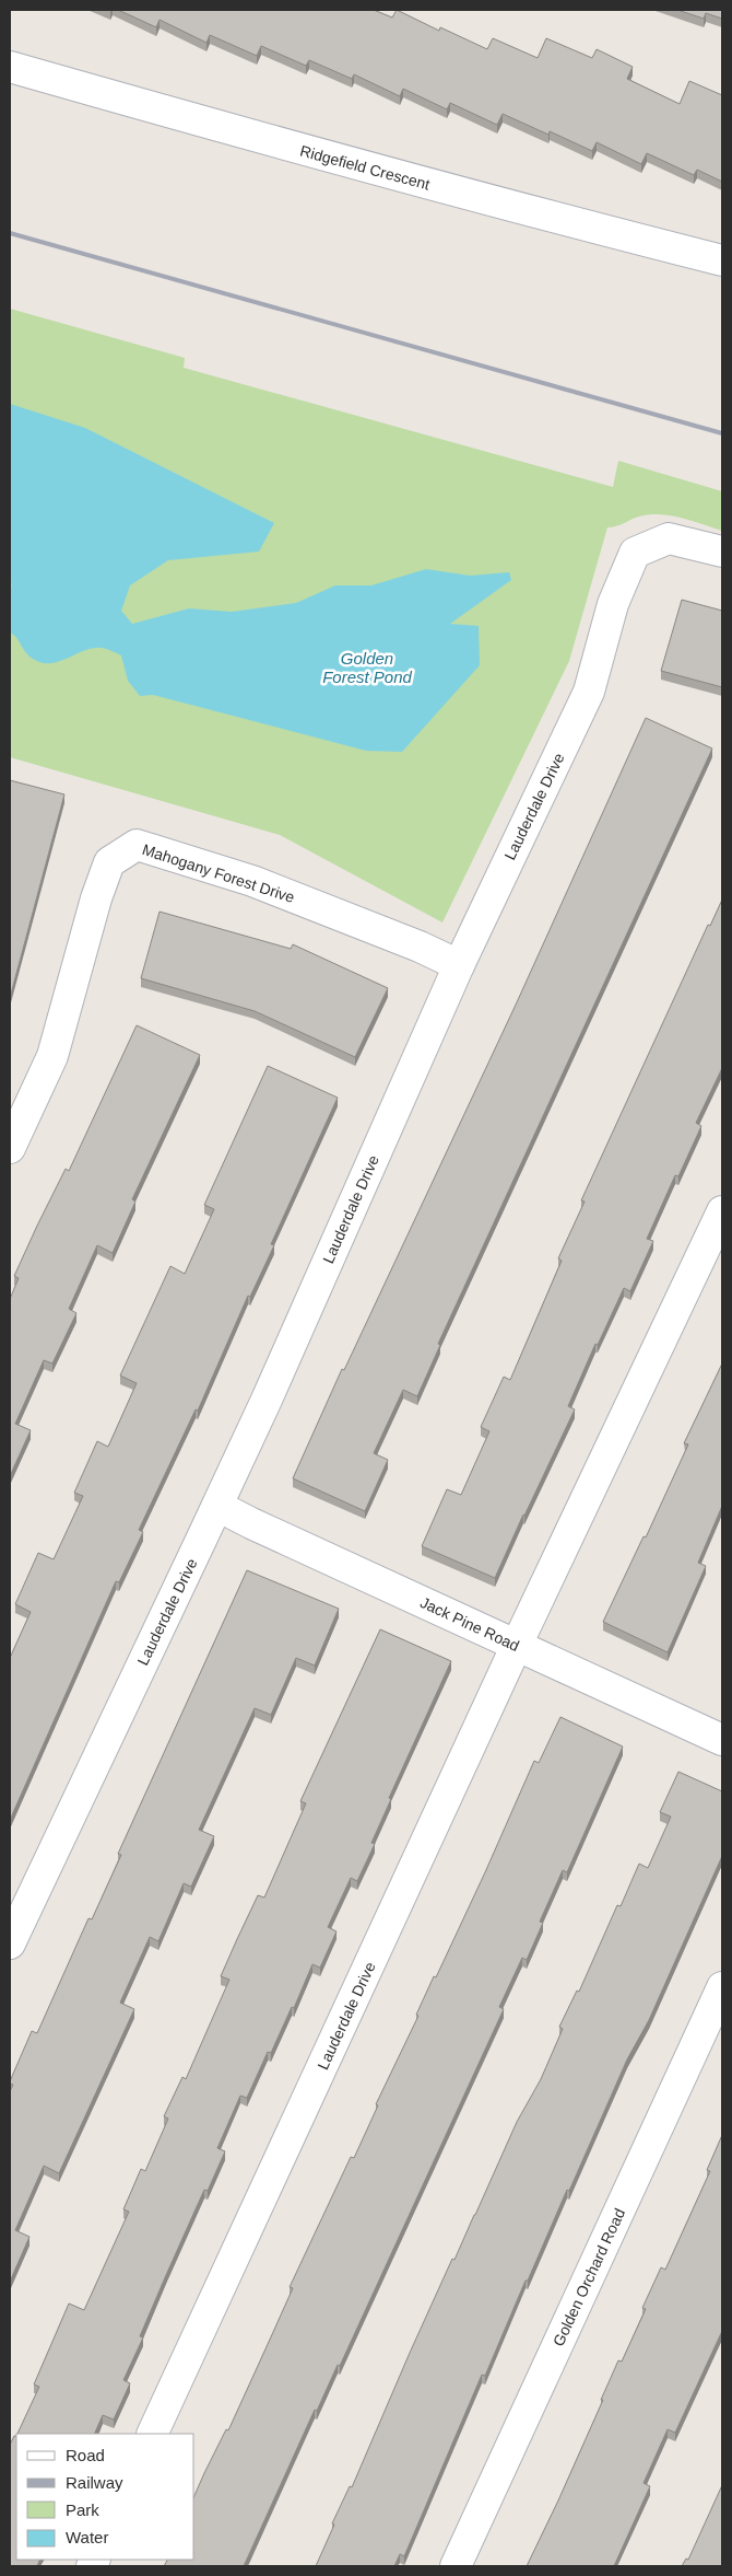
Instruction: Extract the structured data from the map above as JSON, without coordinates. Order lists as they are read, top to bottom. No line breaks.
{"streets":{"street":["Ridgefield Crescent","Lauderdale Drive","Mahogany Forest Drive","Jack Pine Road","Golden Orchard Road"]},"crossings":[["Lauderdale Drive","Mahogany Forest Drive"],["Lauderdale Drive","Jack Pine Road"]],"water":["Golden Forest Pond"],"legend":["Road","Railway","Park","Water"]}
